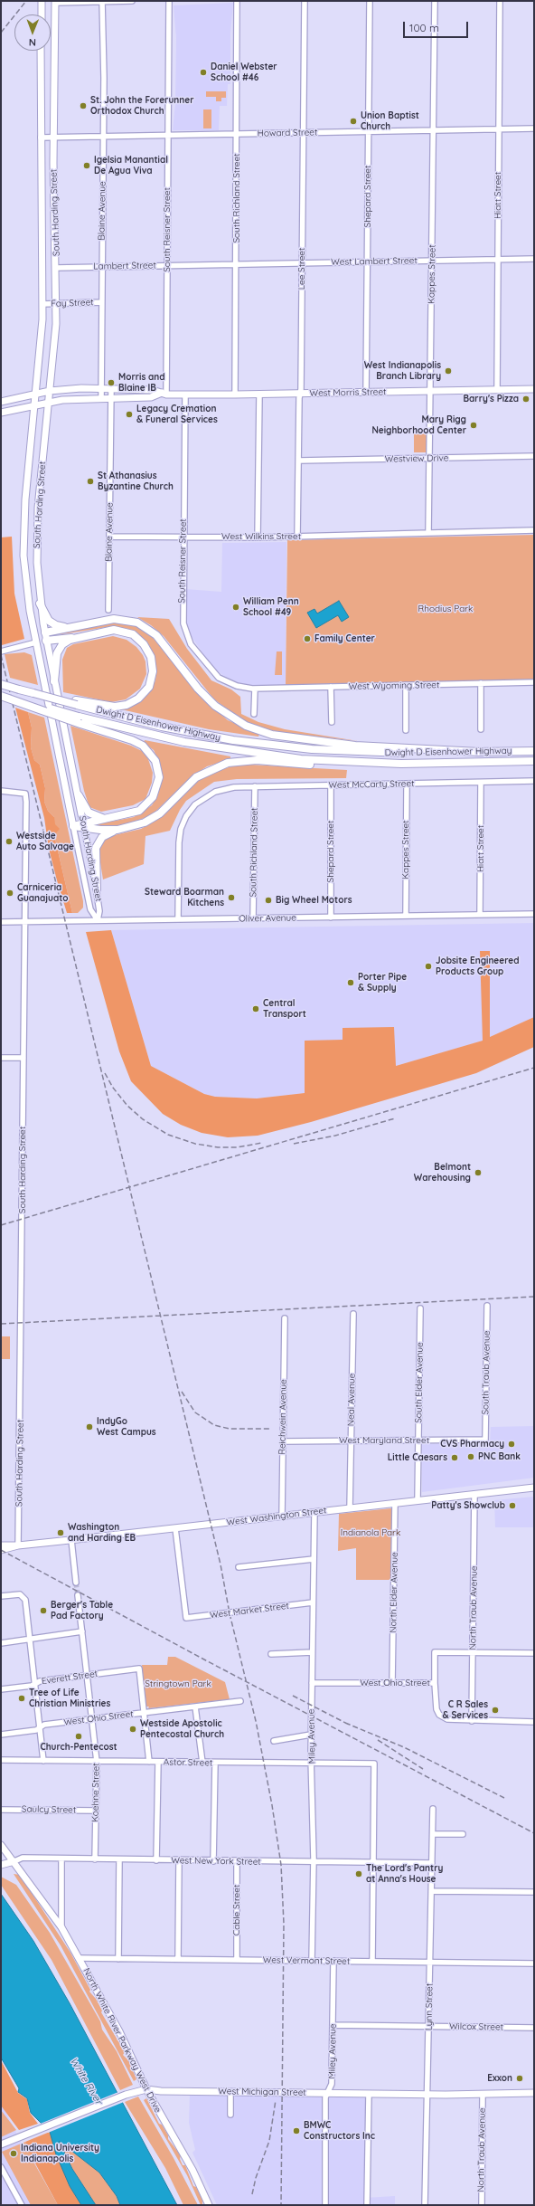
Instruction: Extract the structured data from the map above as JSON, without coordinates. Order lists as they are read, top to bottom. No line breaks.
{"streets":{"highway":["Dwight D Eisenhower Highway"],"main road":["South Harding Street","West Morris Street","West Washington Street","West New York Street","North White River Parkway West Drive","West Michigan Street"],"street":["Howard Street","Hiatt Street","Shepard Street","South Richland Street","Blaine Avenue","South Reisner Street","West Lambert Street","Lambert Street","Lee Street","Kappes Street","Fay Street","Westview Drive","West Wilkins Street","West Wyoming Street","West McCarty Street","Oliver Avenue","South Traub Avenue","South Elder Avenue","Neal Avenue","Reichwein Avenue","West Maryland Street","North Elder Avenue","North Traub Avenue","West Market Street","Everett Street","West Ohio Street","Miley Avenue","Astor Street","Koehne Street","Saulcy Street","Cable Street","West Vermont Street","Lynn Street","Wilcox Street"]},"crossings":[["Howard Street","Hiatt Street"],["Howard Street","Shepard Street"],["Howard Street","South Richland Street"],["Howard Street","Blaine Avenue"],["Howard Street","South Harding Street"],["Howard Street","South Reisner Street"],["Howard Street","Lee Street"],["Howard Street","Kappes Street"],["Hiatt Street","West Lambert Street"],["Hiatt Street","West Morris Street"],["Hiatt Street","West McCarty Street"],["Hiatt Street","Oliver Avenue"],["Shepard Street","West Lambert Street"],["Shepard Street","West Morris Street"],["Shepard Street","West McCarty Street"],["Shepard Street","Oliver Avenue"],["South Richland Street","West Lambert Street"],["South Richland Street","Lambert Street"],["South Richland Street","West Morris Street"],["South Richland Street","West McCarty Street"],["South Richland Street","Oliver Avenue"],["Blaine Avenue","Lambert Street"],["Blaine Avenue","Fay Street"],["Blaine Avenue","West Morris Street"],["Blaine Avenue","West Wilkins Street"],["South Harding Street","Lambert Street"],["South Harding Street","Fay Street"],["South Harding Street","West Morris Street"],["South Harding Street","Oliver Avenue"],["South Harding Street","West Washington Street"],["South Reisner Street","Lambert Street"],["South Reisner Street","West Morris Street"],["South Reisner Street","West Wilkins Street"],["South Reisner Street","West Wyoming Street"],["West Lambert Street","Lambert Street"],["West Lambert Street","Lee Street"],["West Lambert Street","Kappes Street"],["Lee Street","West Morris Street"],["Lee Street","Westview Drive"],["Lee Street","West Wilkins Street"],["Kappes Street","West Morris Street"],["Kappes Street","Westview Drive"],["Kappes Street","West Wilkins Street"],["Kappes Street","West McCarty Street"],["Kappes Street","Oliver Avenue"],["West McCarty Street","Oliver Avenue"],["South Traub Avenue","West Maryland Street"],["South Elder Avenue","West Maryland Street"],["South Elder Avenue","West Washington Street"],["Neal Avenue","West Maryland Street"],["Neal Avenue","West Washington Street"],["Reichwein Avenue","West Maryland Street"],["Reichwein Avenue","West Washington Street"],["West Washington Street","North Elder Avenue"],["West Washington Street","North Traub Avenue"],["West Washington Street","West Market Street"],["West Washington Street","Miley Avenue"],["North Elder Avenue","West Ohio Street"],["North Traub Avenue","West Ohio Street"],["North Traub Avenue","West Michigan Street"],["West Market Street","Miley Avenue"],["Everett Street","West Ohio Street"],["Everett Street","Koehne Street"],["West Ohio Street","Miley Avenue"],["West Ohio Street","Koehne Street"],["Miley Avenue","Astor Street"],["Miley Avenue","West New York Street"],["Miley Avenue","West Vermont Street"],["Miley Avenue","Wilcox Street"],["Miley Avenue","West Michigan Street"],["Astor Street","Koehne Street"],["Astor Street","West New York Street"],["Koehne Street","Saulcy Street"],["Koehne Street","West New York Street"],["West New York Street","Cable Street"],["West New York Street","Lynn Street"],["West New York Street","North White River Parkway West Drive"],["Cable Street","West Vermont Street"],["West Vermont Street","Lynn Street"],["West Vermont Street","North White River Parkway West Drive"],["Lynn Street","Wilcox Street"],["Lynn Street","West Michigan Street"],["North White River Parkway West Drive","West Michigan Street"]],"water":["White River"],"parks":["Rhodius Park","Indianola Park","Stringtown Park"],"places":["Daniel Webster School #46","St. John the Forerunner Orthodox Church","Union Baptist Church","Igelsia Manantial De Agua Viva","West Indianapolis Branch Library","Morris and Blaine IB","Barry's Pizza","Legacy Cremation & Funeral Services","Mary Rigg Neighborhood Center","St Athanasius Byzantine Church","William Penn School #49","Family Center","Westside Auto Salvage","Carniceria Guanajuato","Steward Boarman Kitchens","Big Wheel Motors","Jobsite Engineered Products Group","Porter Pipe & Supply","Central Transport","Belmont Warehousing","IndyGo West Campus","CVS Pharmacy","PNC Bank","Little Caesars","Patty's Showclub","Washington and Harding EB","Berger's Table Pad Factory","Tree of Life Christian Ministries","C R Sales & Services","Westside Apostolic Pentecostal Church","Church-Pentecost","The Lord's Pantry at Anna's House","Exxon","BMWC Constructors Inc","Indiana University Indianapolis"],"scale_bar":"100 m","north":"bottom"}
